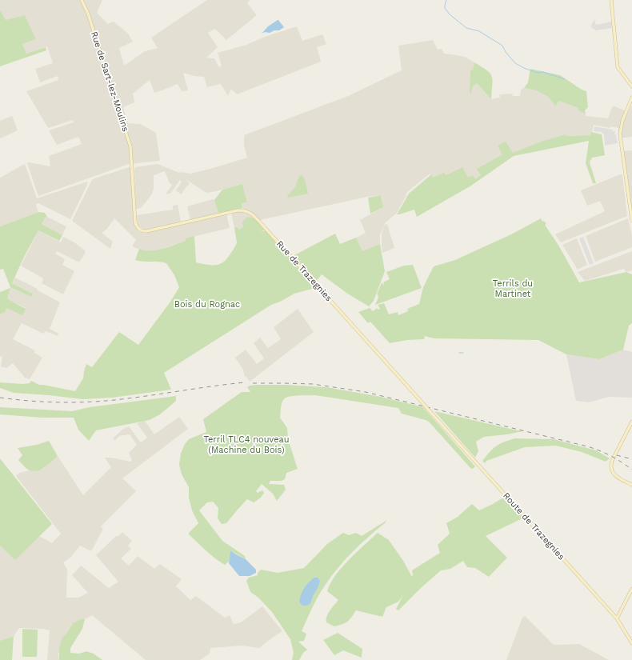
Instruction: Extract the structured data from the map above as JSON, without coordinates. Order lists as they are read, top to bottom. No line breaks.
{"streets":{"main road":["Rue de Sart-lez-Moulins","Rue de Trazegnies","Route de Trazegnies"]},"crossings":[["Rue de Sart-lez-Moulins","Rue de Trazegnies"],["Rue de Trazegnies","Route de Trazegnies"]],"parks":["Terrils du Martinet","Bois du Rognac","Terril TLC4 nouveau (Machine du Bois)"]}
